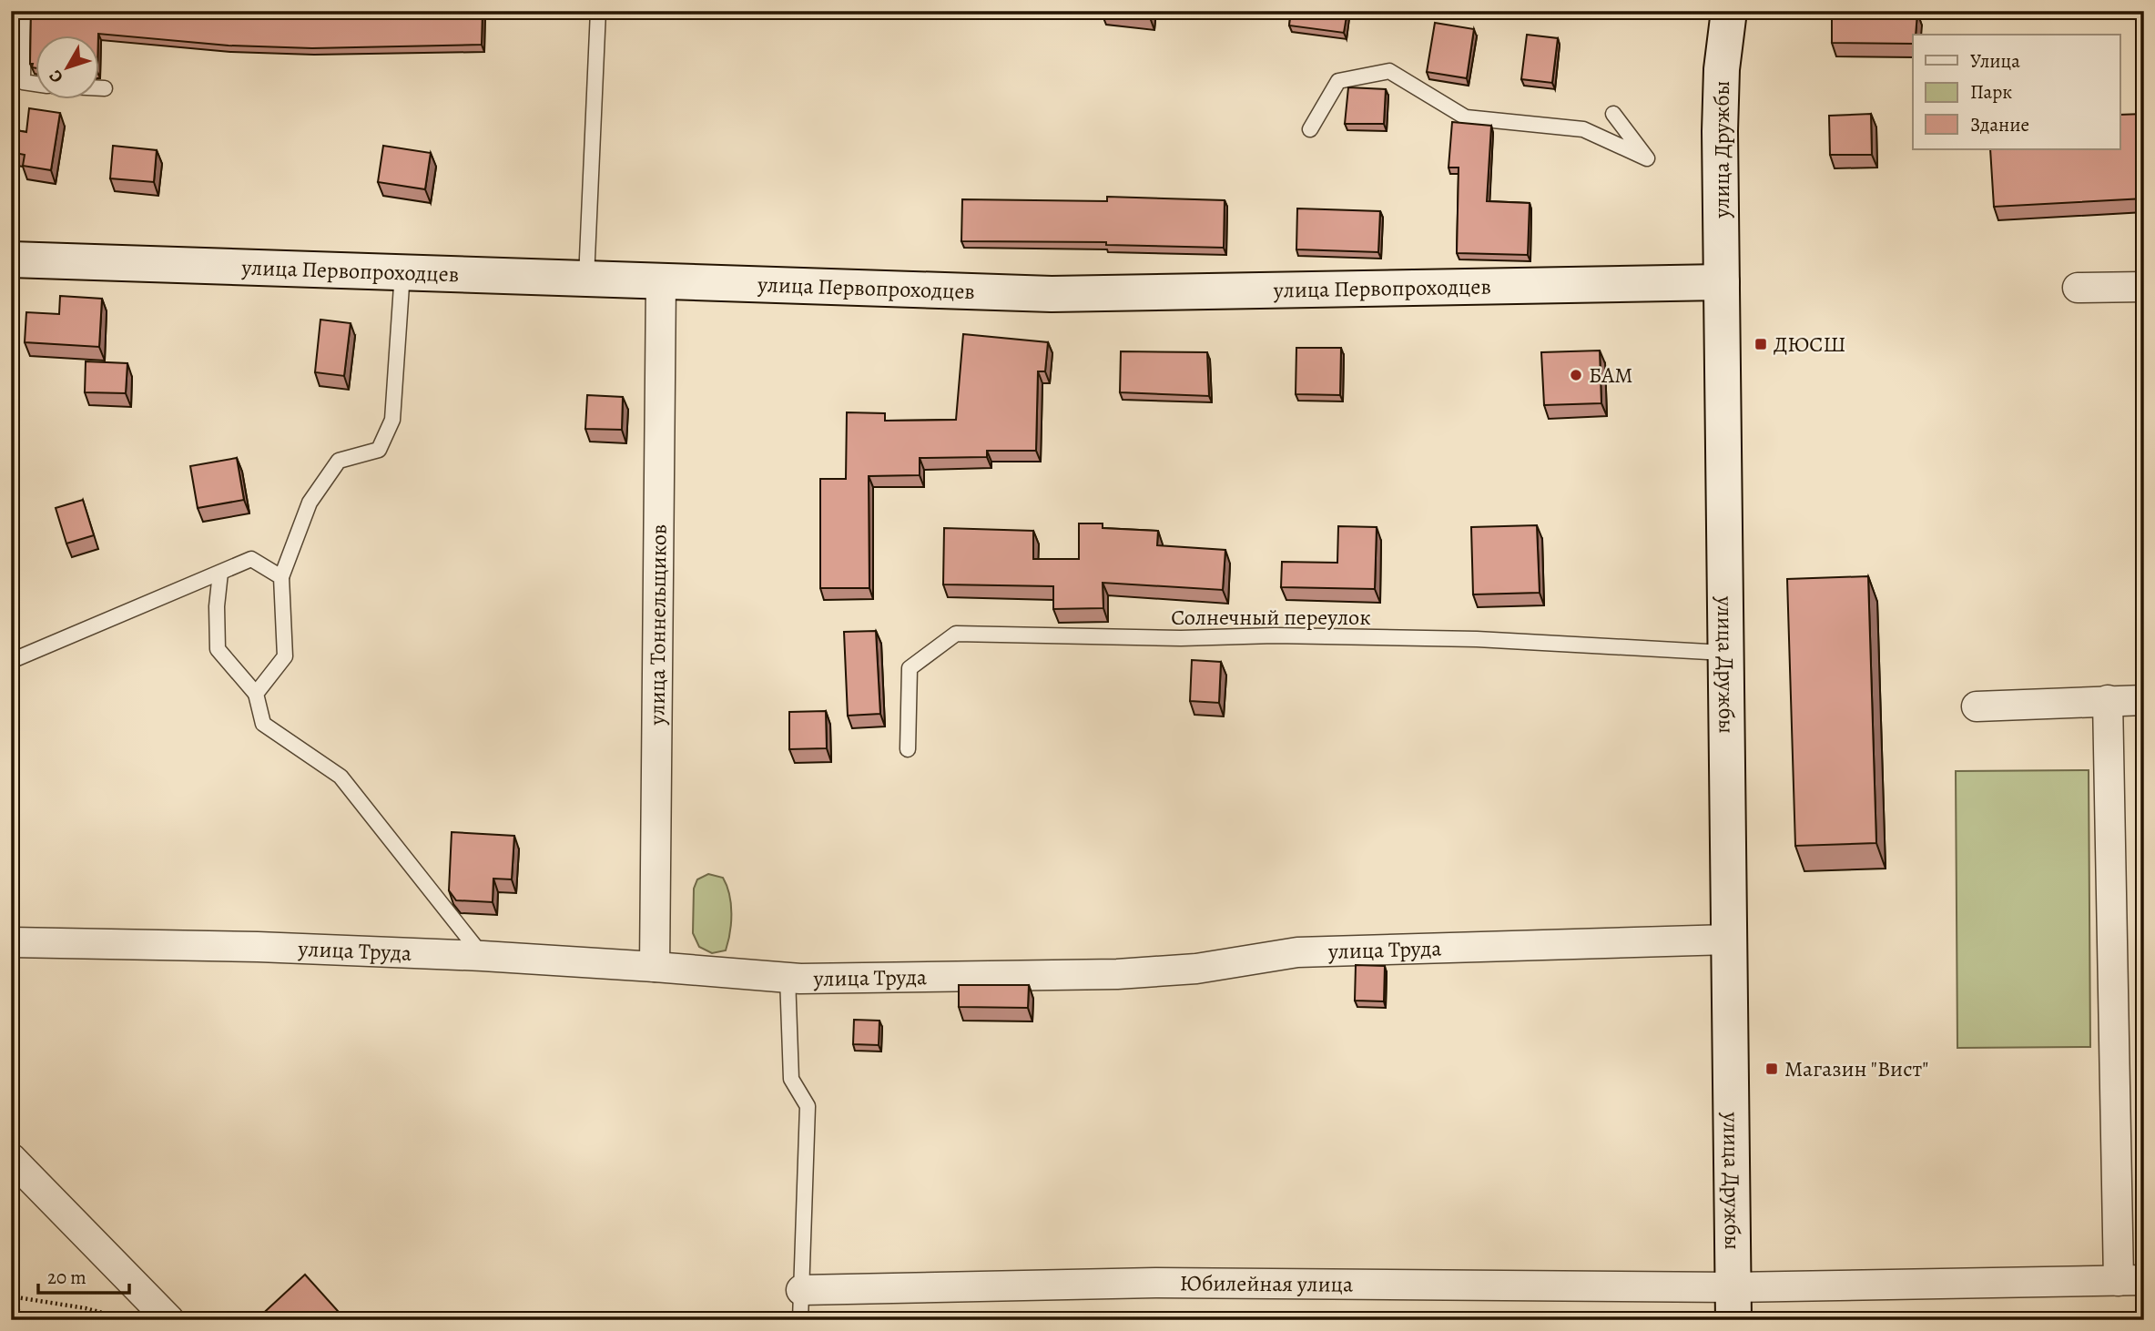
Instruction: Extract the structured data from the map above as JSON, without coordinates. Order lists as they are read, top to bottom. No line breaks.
{"streets":{"street":["улица Дружбы","улица Первопроходцев","улица Тоннельщиков","улица Труда","Юбилейная улица"],"lane":["Солнечный переулок"]},"crossings":[["улица Дружбы","улица Первопроходцев"],["улица Дружбы","Солнечный переулок"],["улица Дружбы","улица Труда"],["улица Дружбы","Юбилейная улица"],["улица Первопроходцев","улица Тоннельщиков"],["улица Тоннельщиков","улица Труда"]],"places":{"transit":["ДЮСШ","Магазин \"Вист\""],"other":["БАМ"]},"legend":["Улица","Парк","Здание"],"scale_bar":"20 m","north":"bottom left"}
